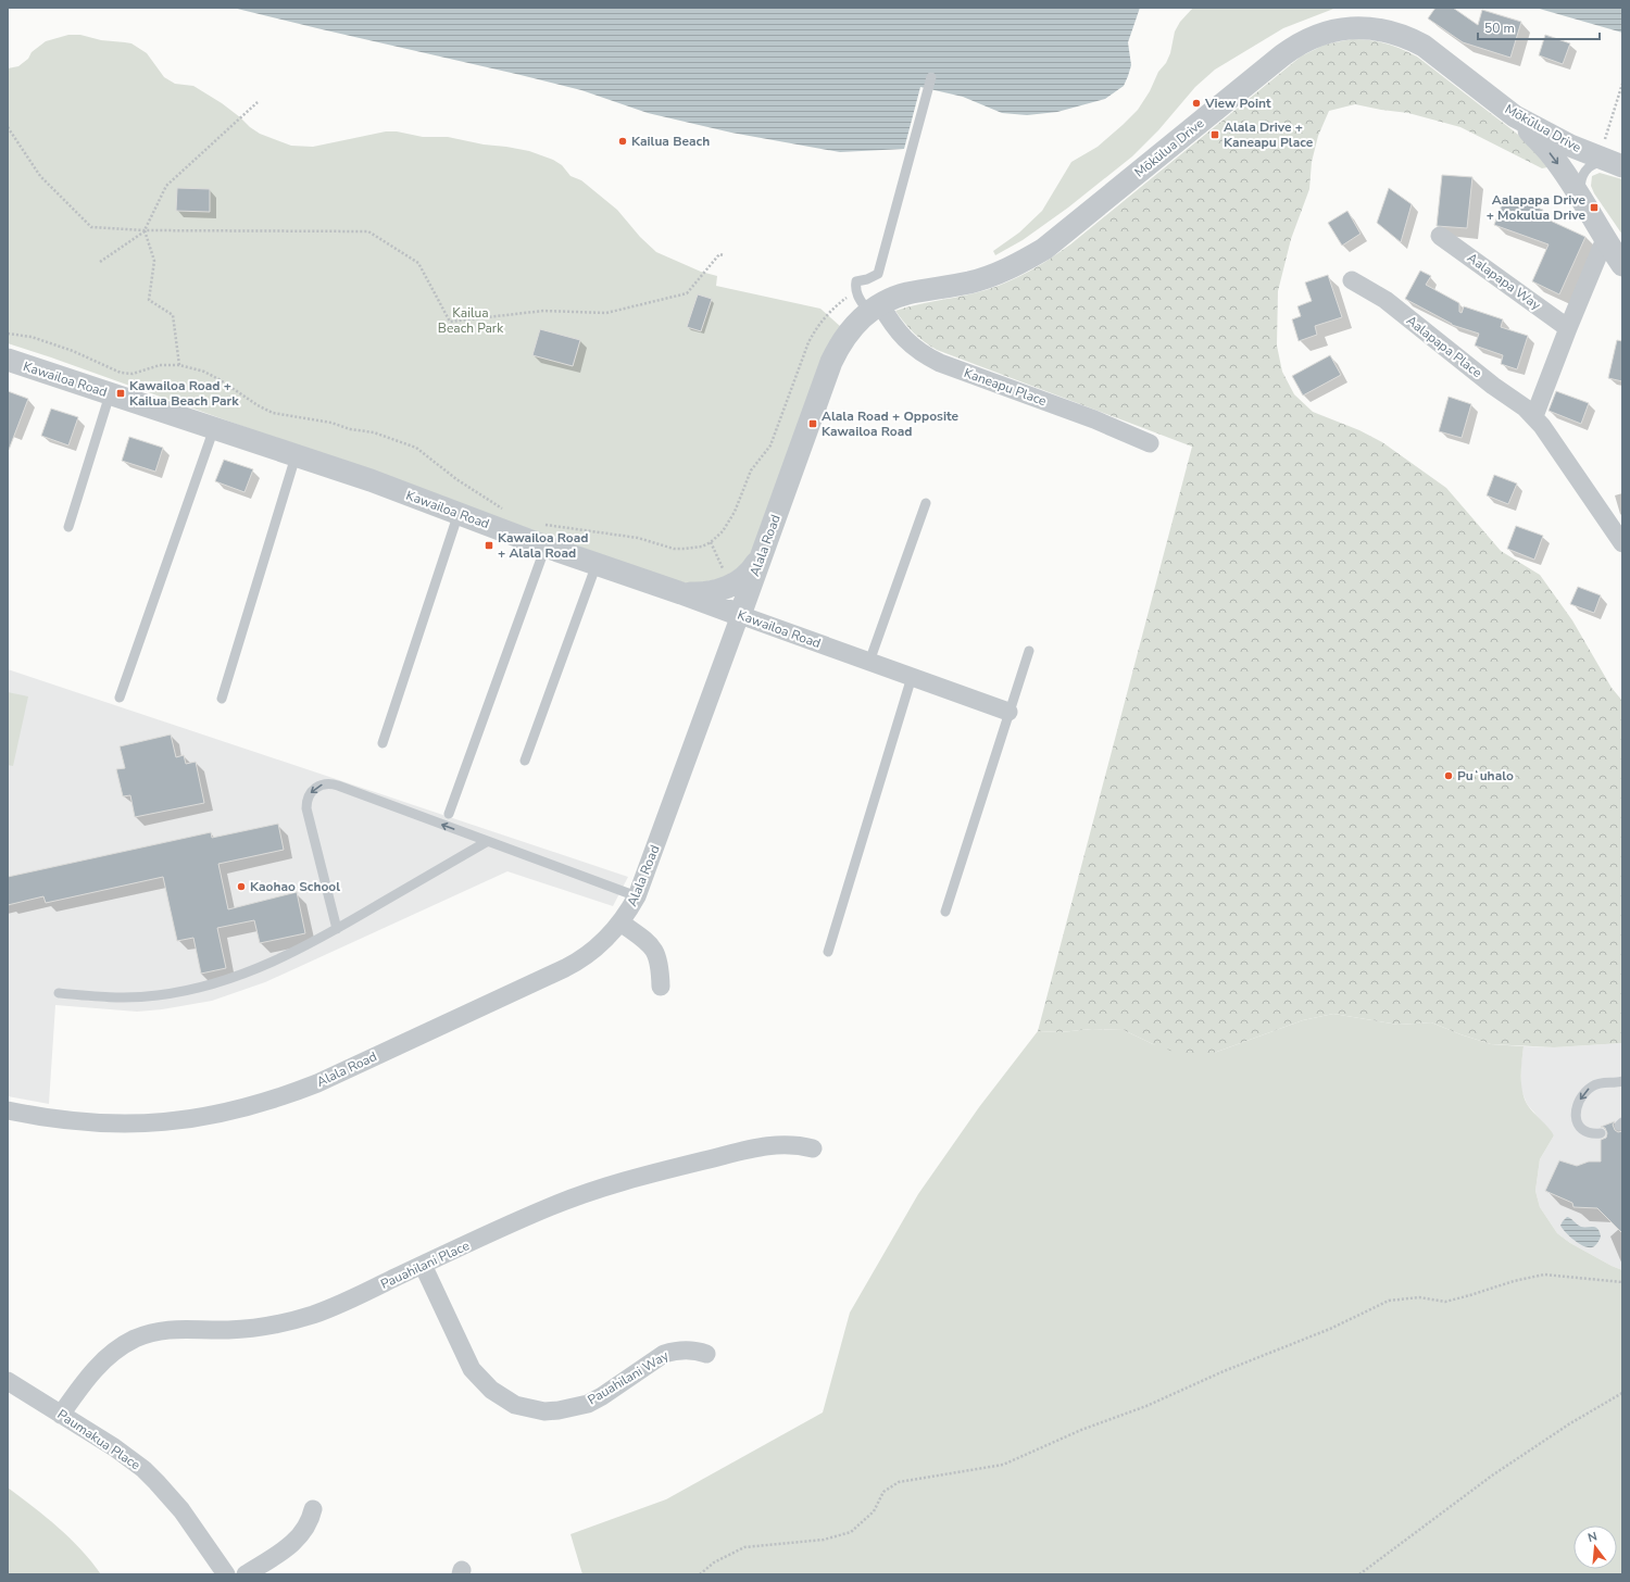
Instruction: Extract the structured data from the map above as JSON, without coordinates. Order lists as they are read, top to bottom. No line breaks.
{"streets":{"street":["Mōkūlua Drive","Aalapapa Way","Aalapapa Place","Kawailoa Road","Kaneapu Place","Alala Road","Pauahilani Place","Pauahilani Way","Paumakua Place"]},"crossings":[["Mōkūlua Drive","Kaneapu Place"],["Mōkūlua Drive","Alala Road"],["Kawailoa Road","Alala Road"],["Kaneapu Place","Alala Road"],["Pauahilani Place","Pauahilani Way"],["Pauahilani Place","Paumakua Place"]],"parks":["Kailua Beach Park"],"places":{"other":["View Point","Kailua Beach","Puʻuhalo","Kaohao School"],"transit":["Alala Drive + Kaneapu Place","Aalapapa Drive + Mokulua Drive","Kawailoa Road + Kailua Beach Park","Alala Road + Opposite Kawailoa Road","Kawailoa Road + Alala Road"]},"scale_bar":"50 m","north":"top"}
